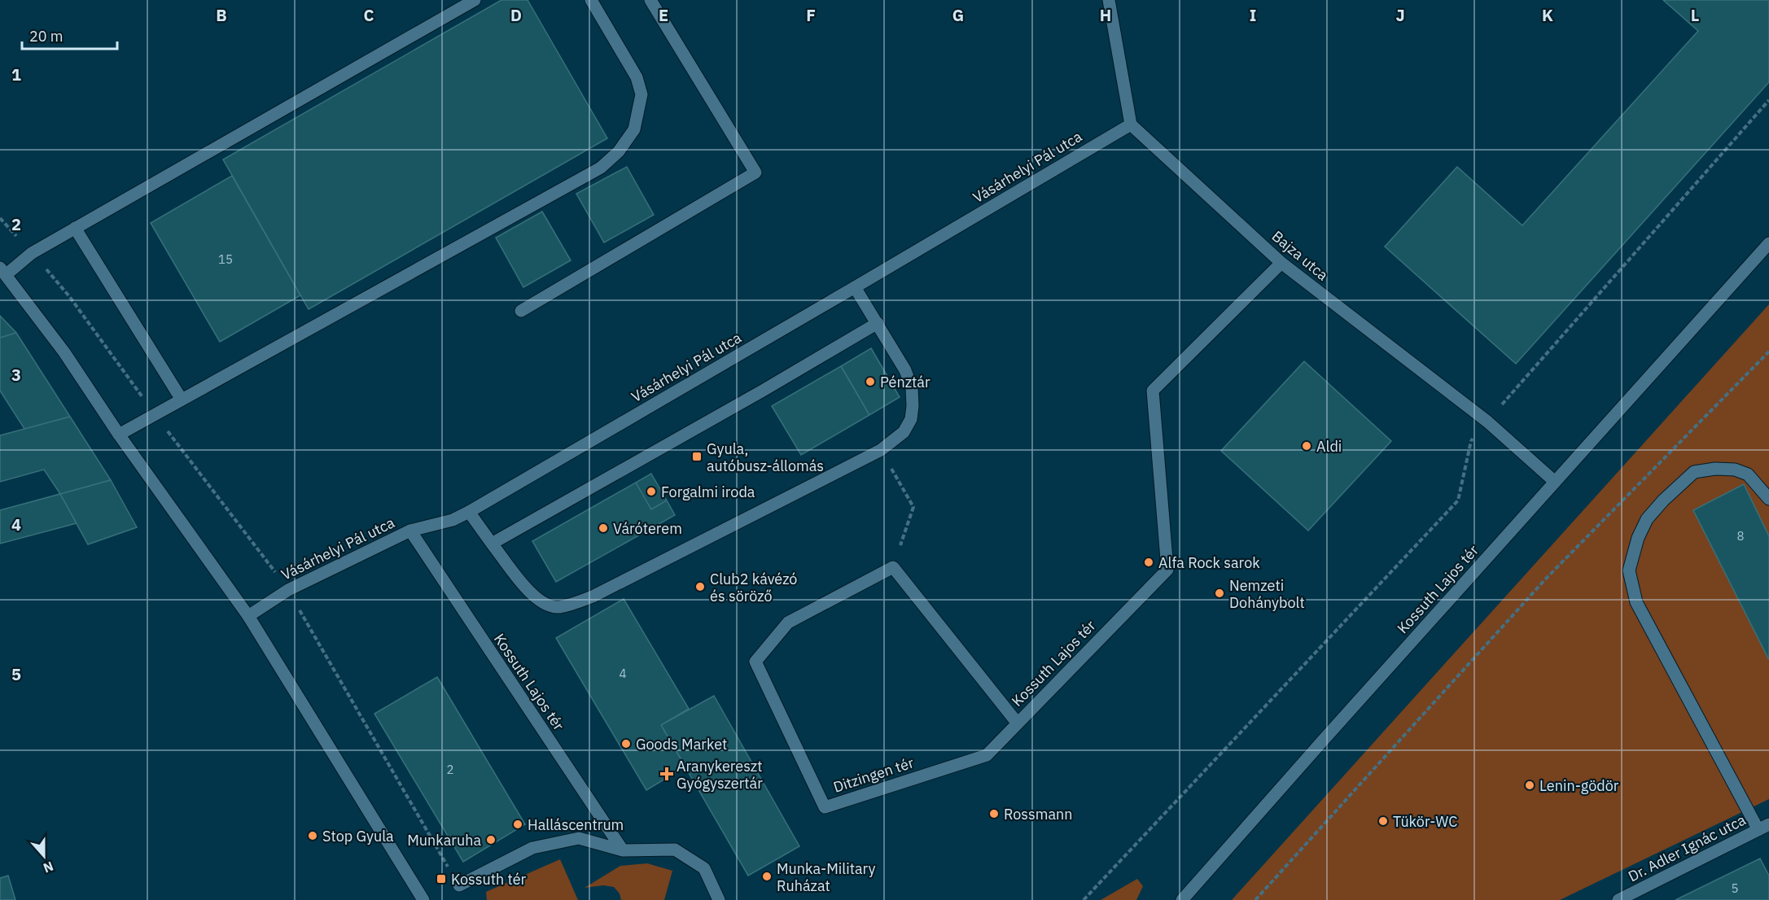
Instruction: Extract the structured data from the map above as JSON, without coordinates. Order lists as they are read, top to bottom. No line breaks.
{"streets":{"street":["Vásárhelyi Pál utca","Bajza utca","Kossuth Lajos tér","Ditzingen tér","Dr. Adler Ignác utca"]},"crossings":[["Vásárhelyi Pál utca","Bajza utca"],["Vásárhelyi Pál utca","Kossuth Lajos tér"],["Bajza utca","Kossuth Lajos tér"],["Kossuth Lajos tér","Ditzingen tér"]],"places":{"other":["Pénztár","Aldi","Forgalmi iroda","Váróterem","Alfa Rock sarok","Club2 kávézó és söröző","Nemzeti Dohánybolt","Goods Market","Lenin-gödör","Rossmann","Tükör-WC","Halláscentrum","Stop Gyula","Munkaruha","Munka-Military Ruházat"],"transit":["Gyula, autóbusz-állomás","Kossuth tér"],"health":["Aranykereszt Gyógyszertár"]},"house_numbers":["15","8","4","2","5"],"scale_bar":"20 m","north":"bottom","grid":{"columns":["B","C","D","E","F","G","H","I","J","K","L"],"rows":["1","2","3","4","5"]}}
